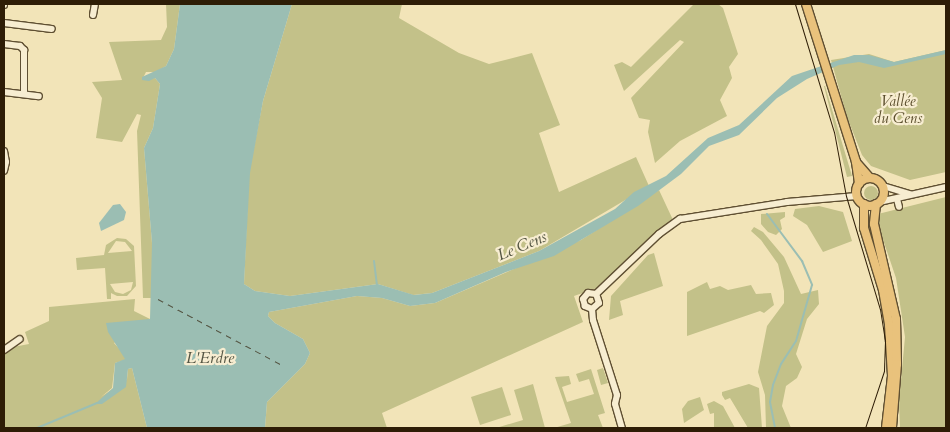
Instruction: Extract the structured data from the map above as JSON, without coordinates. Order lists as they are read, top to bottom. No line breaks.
{"water":["Le Cens","L'Erdre"],"parks":["Vallée du Cens"]}
